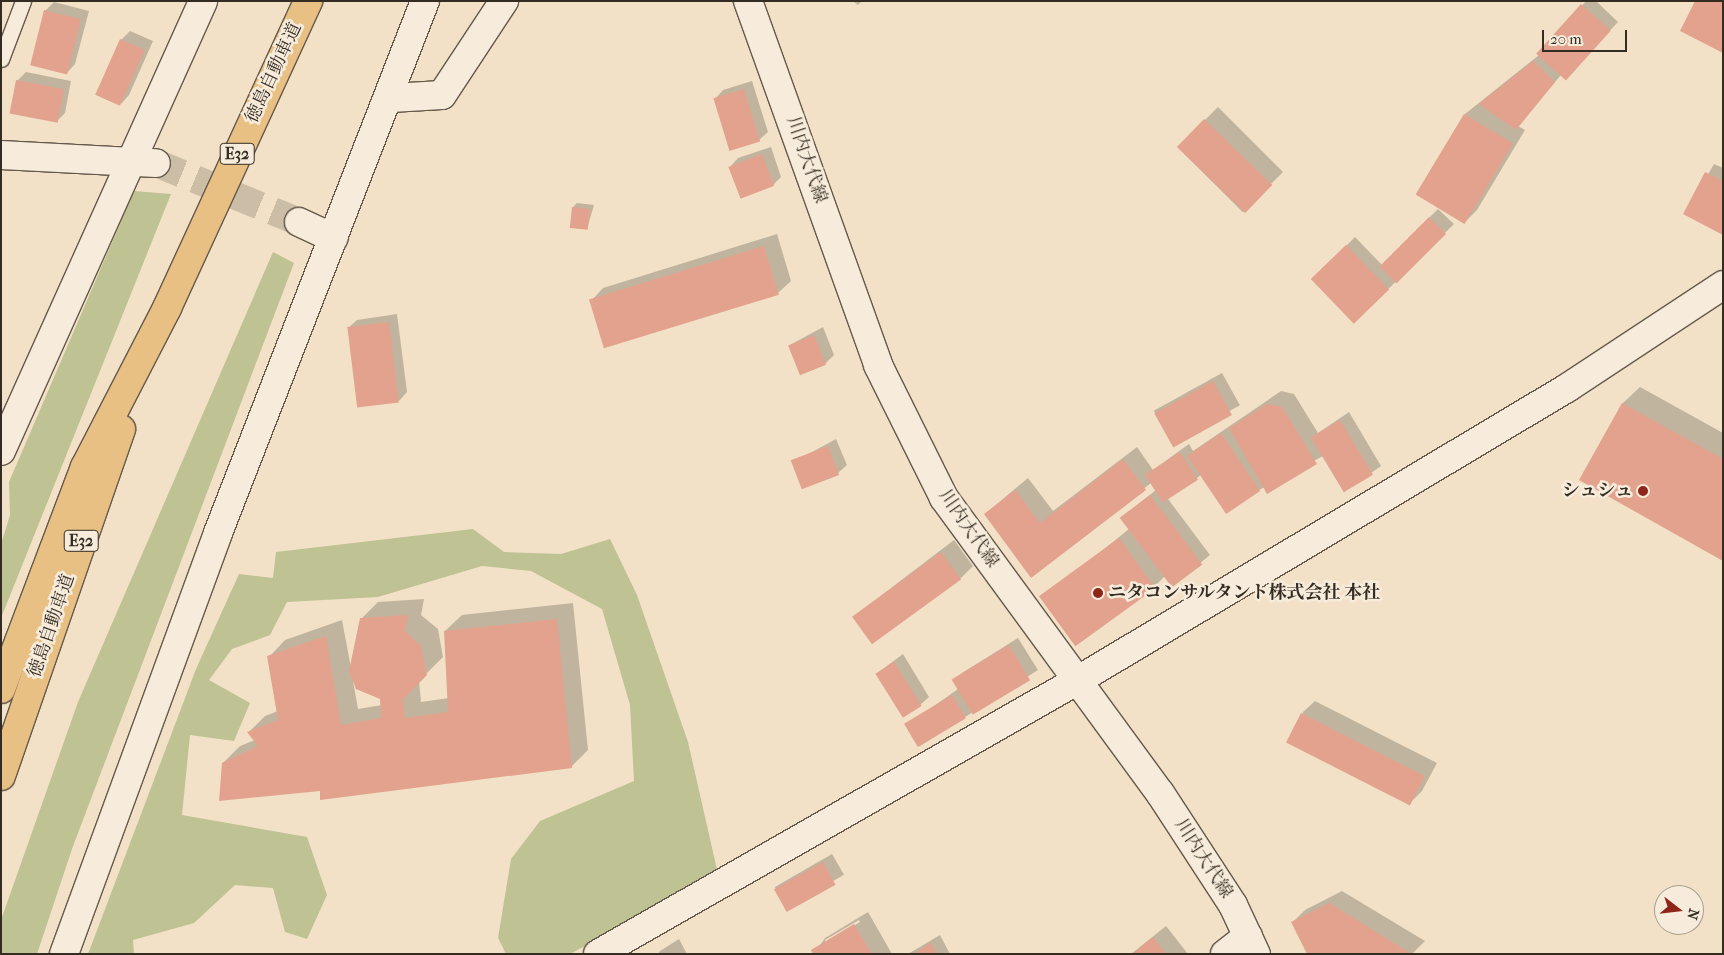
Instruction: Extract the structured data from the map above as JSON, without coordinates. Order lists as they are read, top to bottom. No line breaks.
{"streets":{"highway":["徳島自動車道","E32"],"street":["川内大代線"]},"places":["シュシュ","ニタコンサルタント株式会社 本社"],"scale_bar":"20 m","north":"right"}
